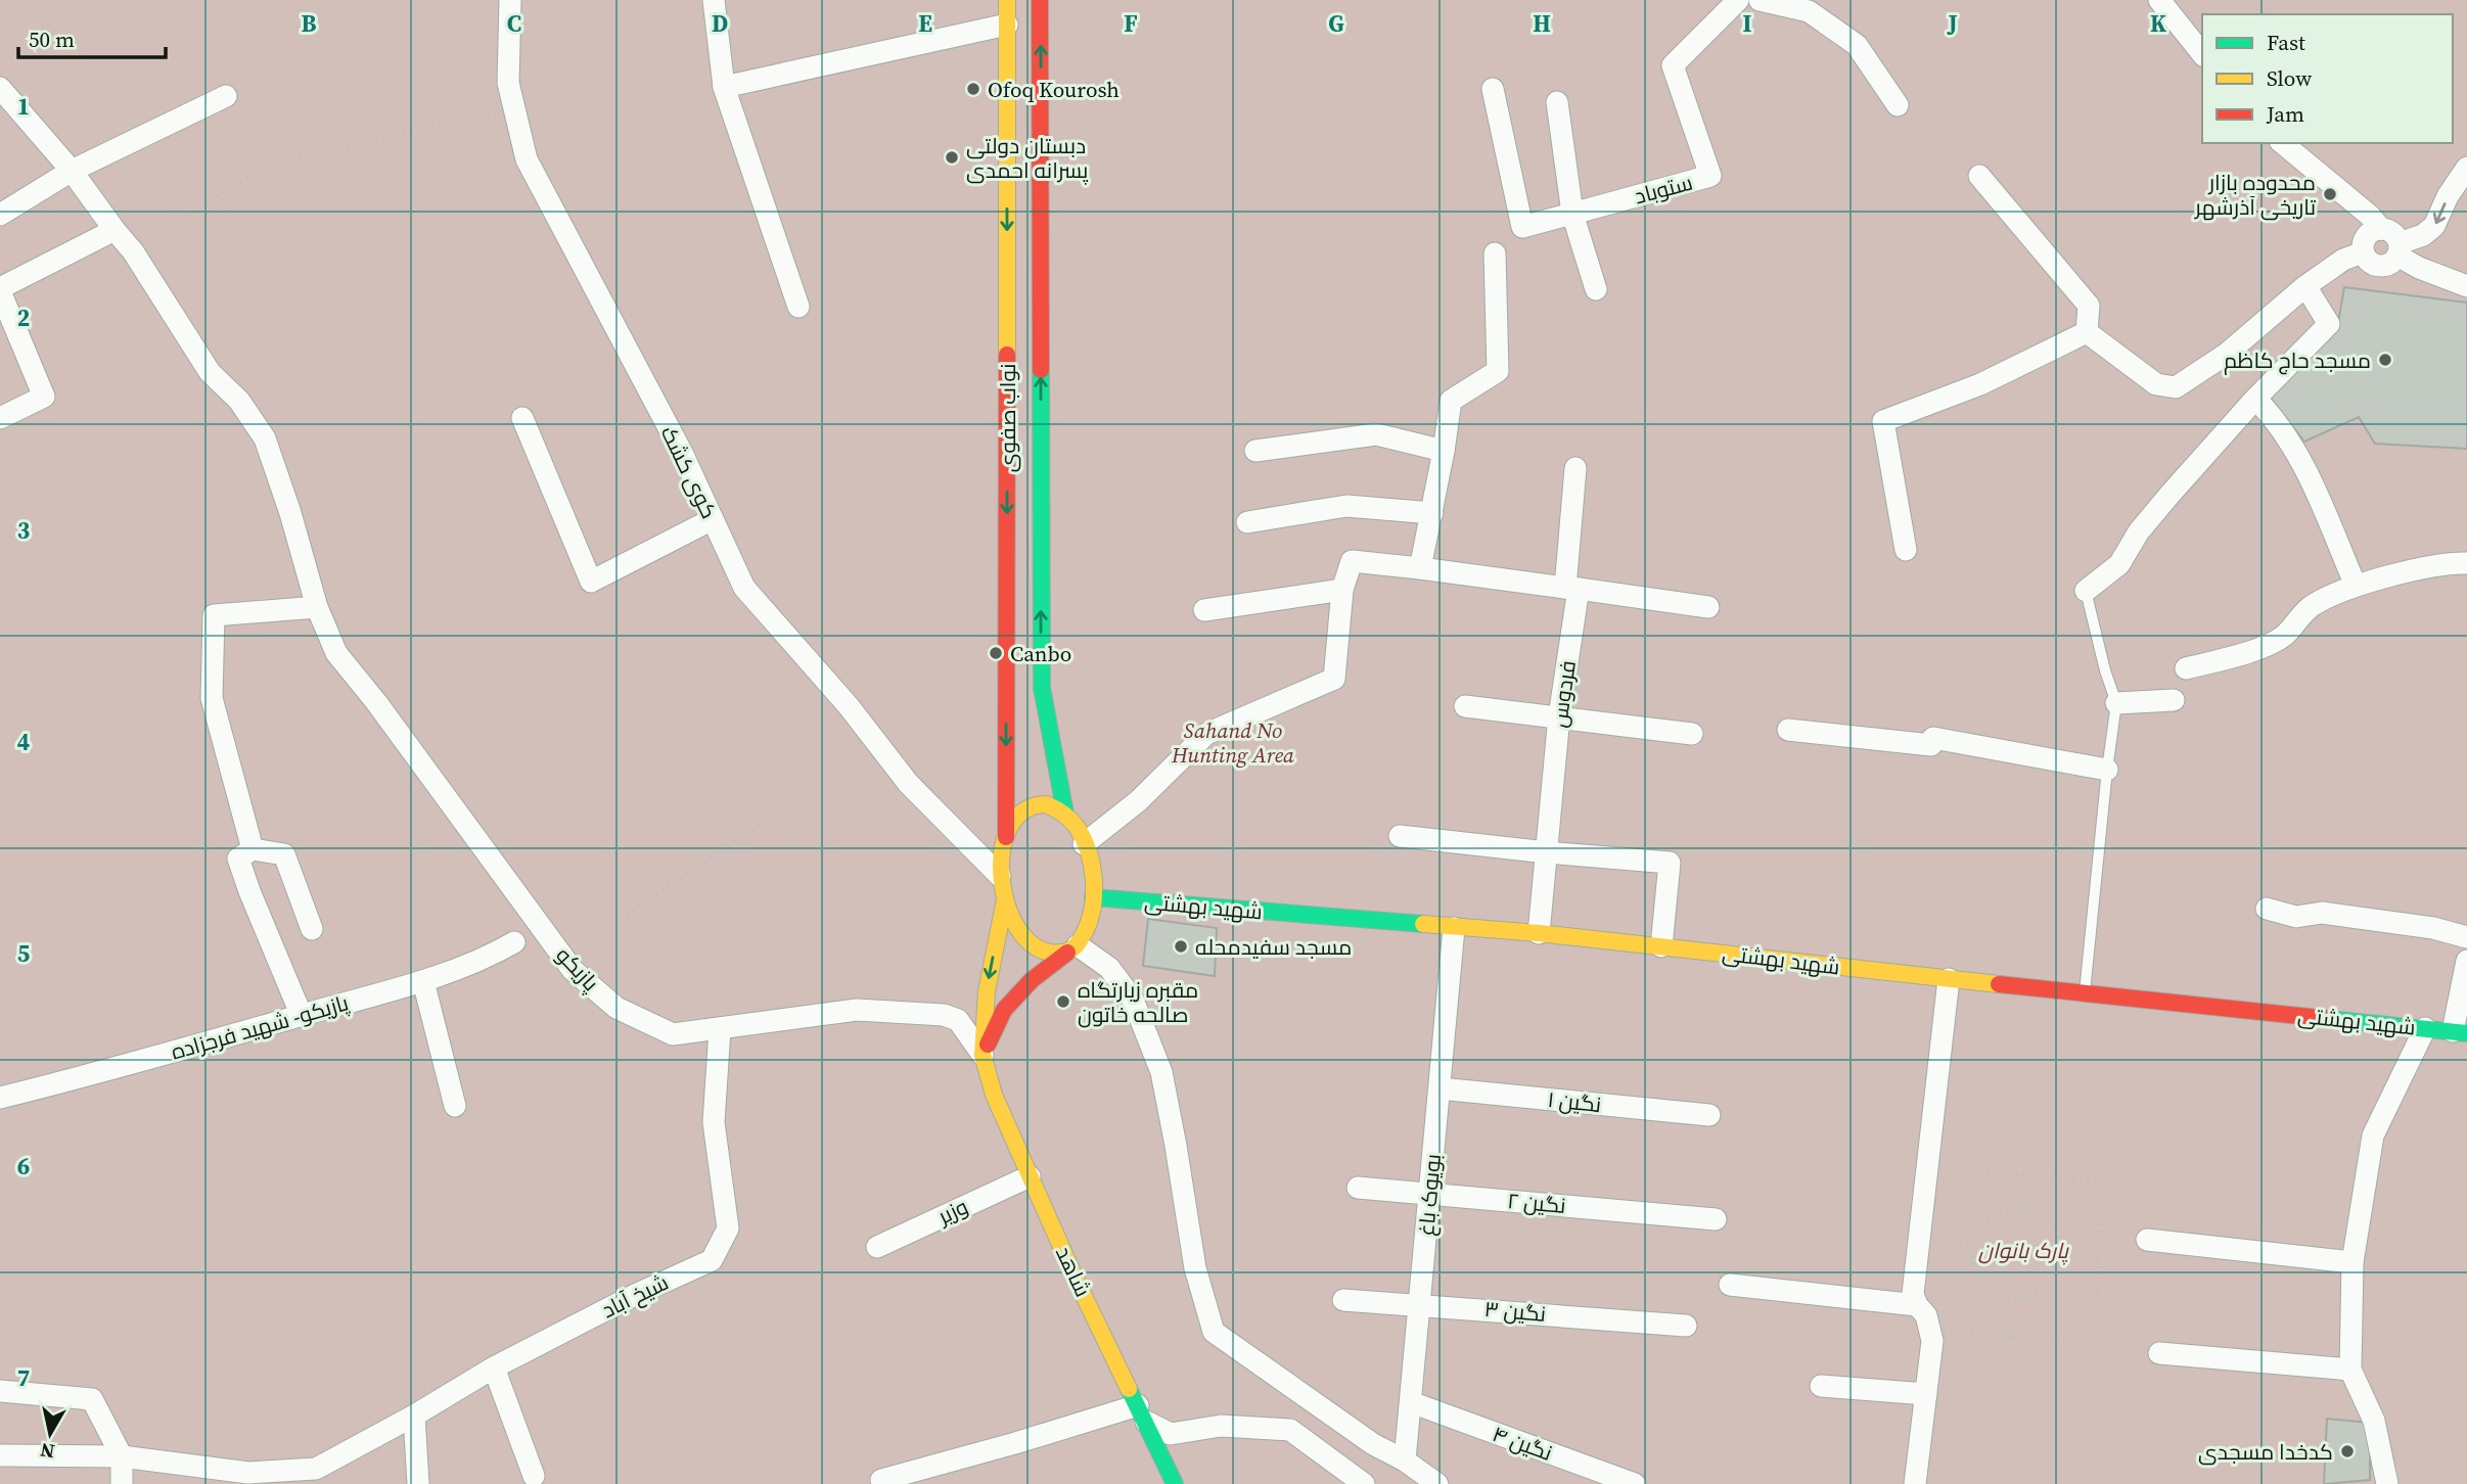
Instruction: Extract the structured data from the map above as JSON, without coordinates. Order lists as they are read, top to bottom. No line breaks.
{"streets":{"street":["ستوباد","نواب صفوی","کوی کشک","فردوس","شهید بهشتی","پازیکو","پازیکو- شهید فرجزاده","نگین ۱","بویوک باغ","نگین ۲","وزیر","شاهد","شیخ آباد","نگین ۳","نگین ۴"]},"crossings":[["نواب صفوی","کوی کشک"],["نواب صفوی","شهید بهشتی"],["نواب صفوی","شاهد"],["کوی کشک","شهید بهشتی"],["کوی کشک","شاهد"],["فردوس","شهید بهشتی"],["شهید بهشتی","بویوک باغ"],["شهید بهشتی","شاهد"],["پازیکو","شاهد"],["پازیکو","شیخ آباد"],["نگین ۱","بویوک باغ"],["بویوک باغ","نگین ۲"],["بویوک باغ","نگین ۳"],["بویوک باغ","نگین ۴"],["وزیر","شاهد"]],"parks":["Sahand No Hunting Area","پارک بانوان"],"places":["Ofoq Kourosh","دبستان دولتی پسرانه احمدی","محدوده بازار تاریخی آذرشهر","مسجد حاج کاظم","Canbo","مسجد سفیدمحله","مقبره زیارتگاه صالحه خاتون","کدخدا مسجدی"],"legend":["Fast","Slow","Jam"],"scale_bar":"50 m","north":"bottom","grid":{"columns":["B","C","D","E","F","G","H","I","J","K"],"rows":["1","2","3","4","5","6","7"]}}
